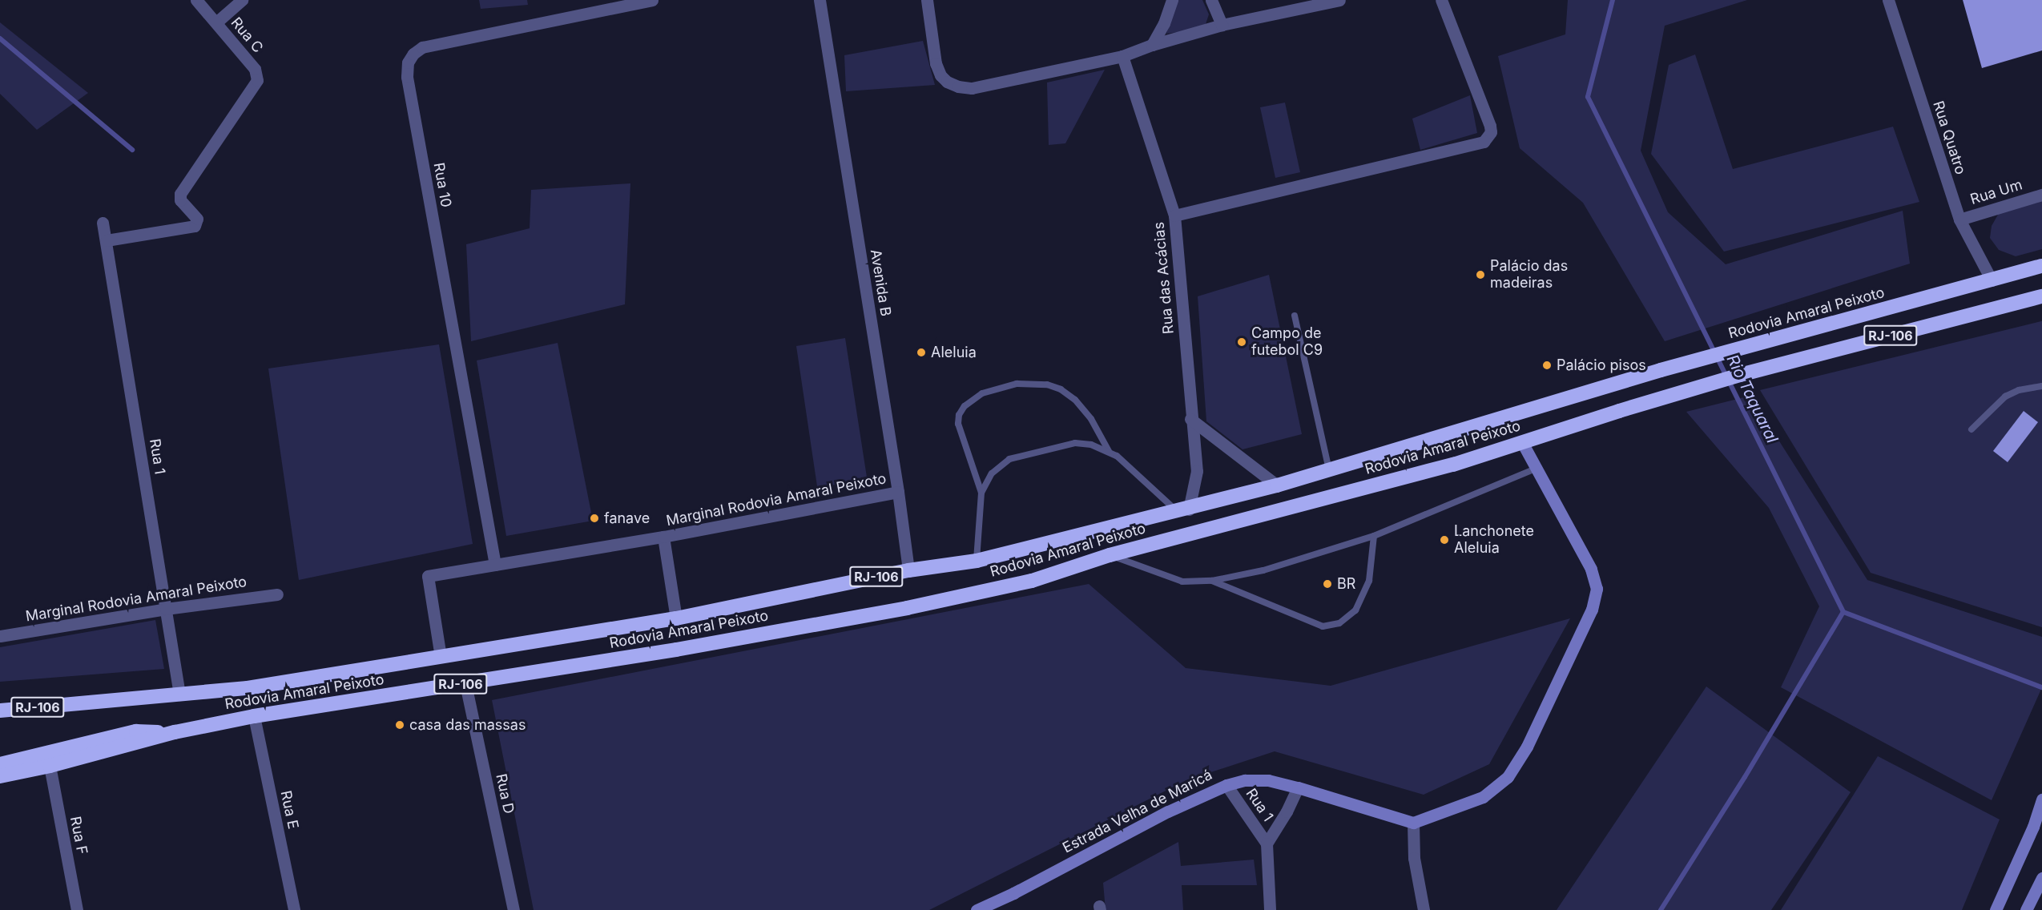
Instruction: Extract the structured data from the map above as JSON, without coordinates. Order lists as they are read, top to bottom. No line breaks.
{"streets":{"highway":["Rodovia Amaral Peixoto","RJ-106"],"street":["Rua C","Rua Quatro","Rua 10","Rua Um","Rua das Acácias","Avenida B","Rua 1","Marginal Rodovia Amaral Peixoto","Rua D","Rua E","Estrada Velha de Maricá","Rua F"]},"crossings":[["Rua C","Rua 1"],["Rua Quatro","Rua Um"],["Rua Quatro","Rodovia Amaral Peixoto"],["Rua 10","Marginal Rodovia Amaral Peixoto"],["Rua das Acácias","Rodovia Amaral Peixoto"],["Avenida B","Rodovia Amaral Peixoto"],["Avenida B","Marginal Rodovia Amaral Peixoto"],["Rodovia Amaral Peixoto","Rua 1"],["Rodovia Amaral Peixoto","Marginal Rodovia Amaral Peixoto"],["Rodovia Amaral Peixoto","Rua D"],["Rodovia Amaral Peixoto","Rua E"],["Rodovia Amaral Peixoto","Rua F"],["Rua 1","Marginal Rodovia Amaral Peixoto"],["Rua 1","Estrada Velha de Maricá"]],"water":["Rio Taquaral"],"places":["Palácio das madeiras","Campo de futebol C9","Aleluia","Palácio pisos","fanave","Lanchonete Aleluia","BR","casa das massas"]}
